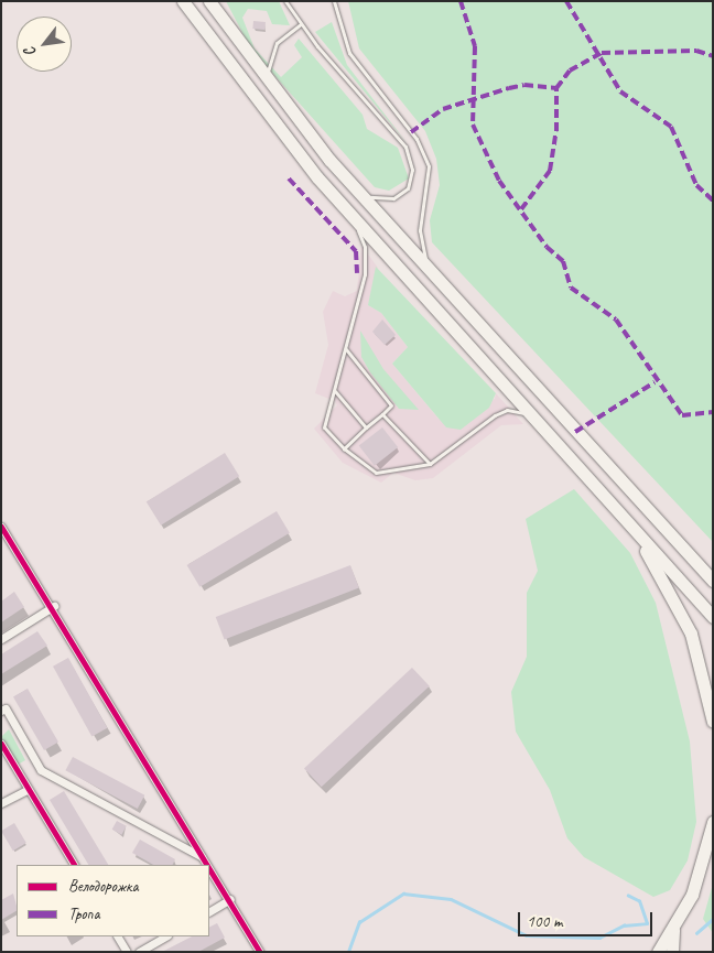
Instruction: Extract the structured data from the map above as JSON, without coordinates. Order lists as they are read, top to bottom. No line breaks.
{"legend":["Велодорожка","Тропа"],"scale_bar":"100 m","north":"bottom left"}
